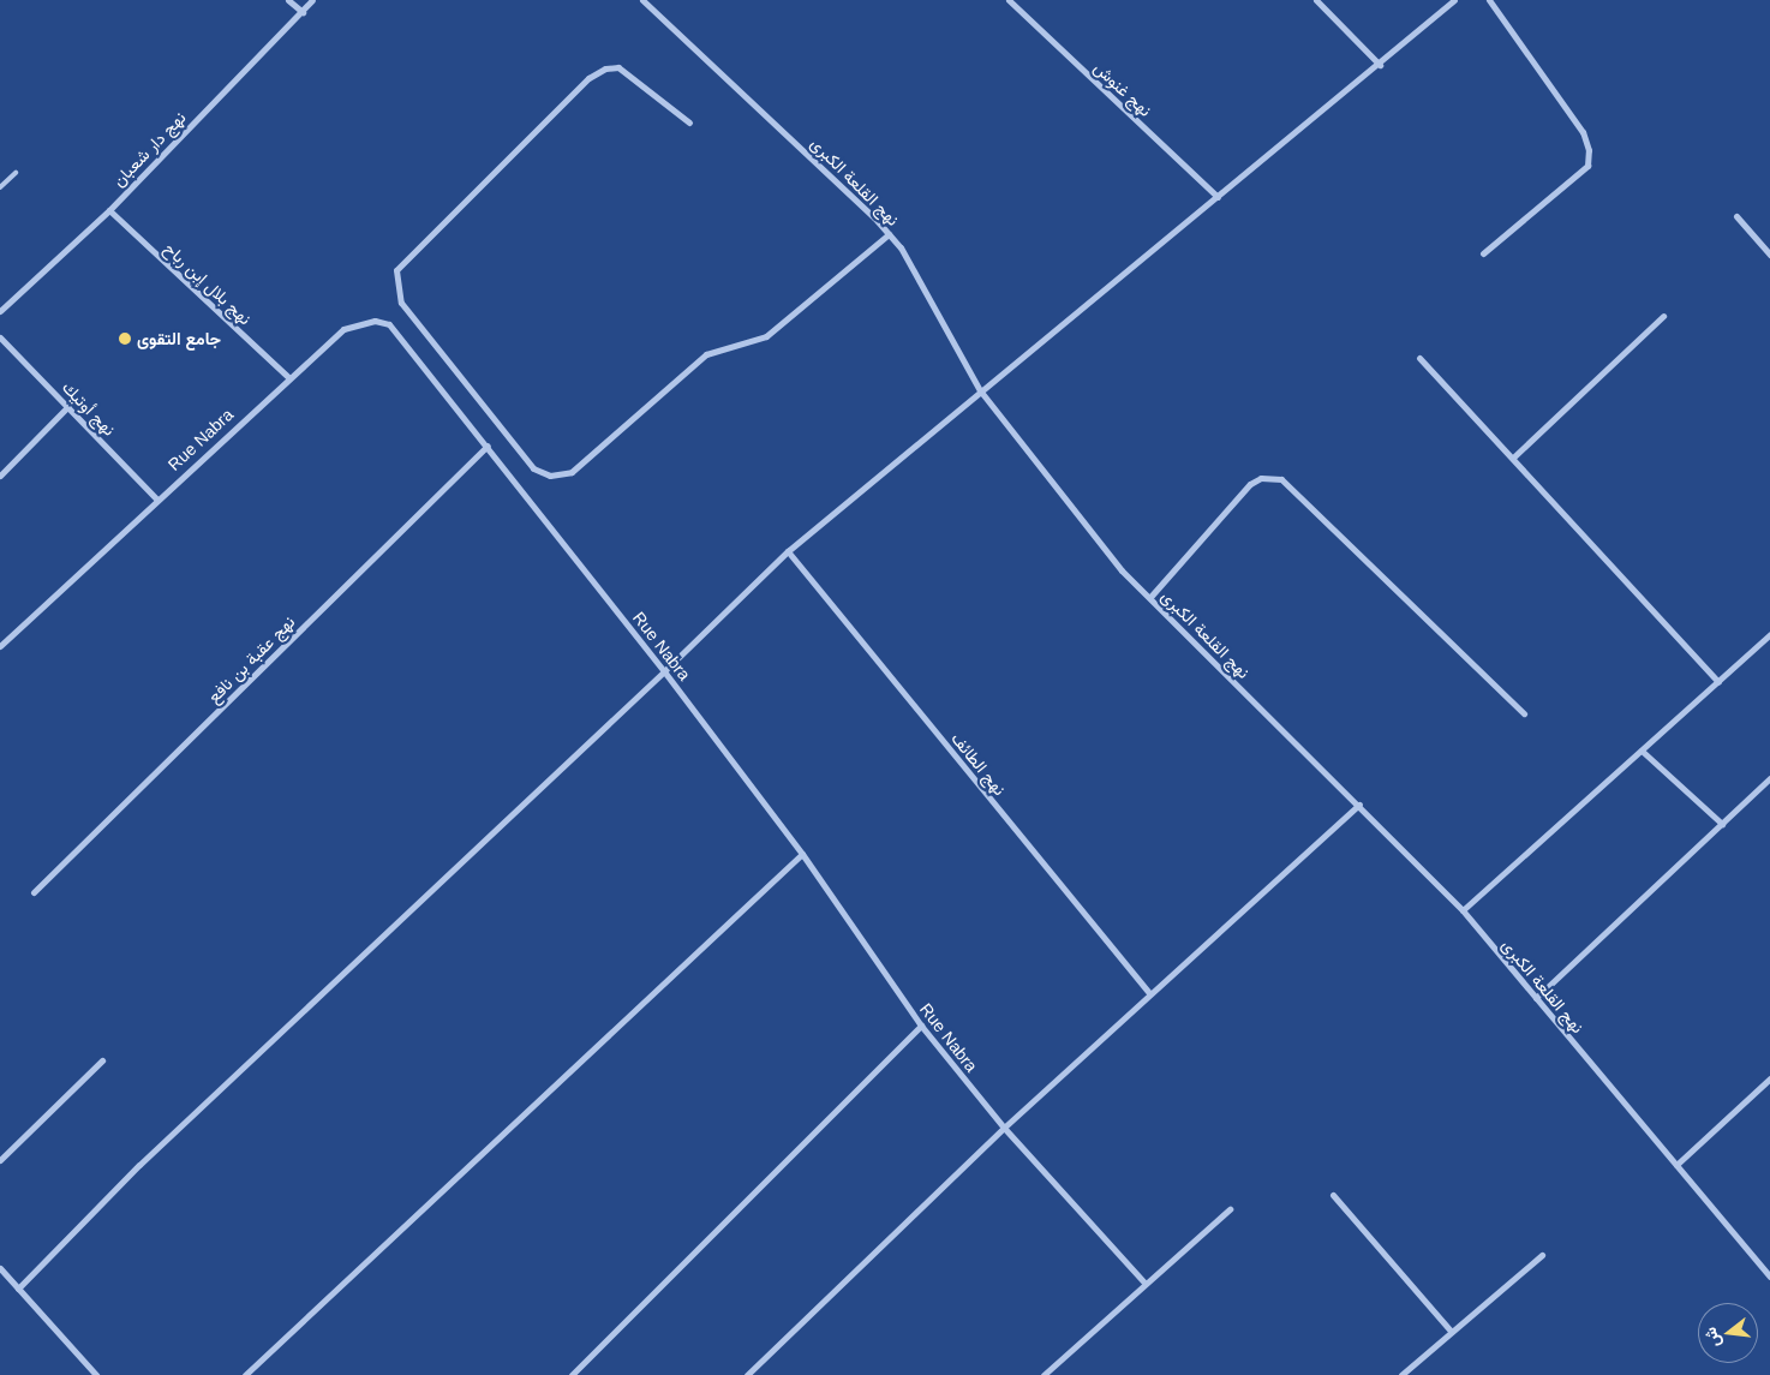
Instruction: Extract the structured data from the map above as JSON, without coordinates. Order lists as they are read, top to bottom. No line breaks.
{"streets":{"street":["نهج غنوش","نهج دار شعبان","نهج القلعة الكبرى","نهج بلال إبن رباح","نهج أوتيك","Rue Nabra","نهج عقبة بن نافع","نهج الطائف"]},"crossings":[["نهج دار شعبان","نهج بلال إبن رباح"],["نهج بلال إبن رباح","Rue Nabra"],["نهج أوتيك","Rue Nabra"],["Rue Nabra","نهج عقبة بن نافع"]],"places":["جامع التقوى"],"north":"left"}
